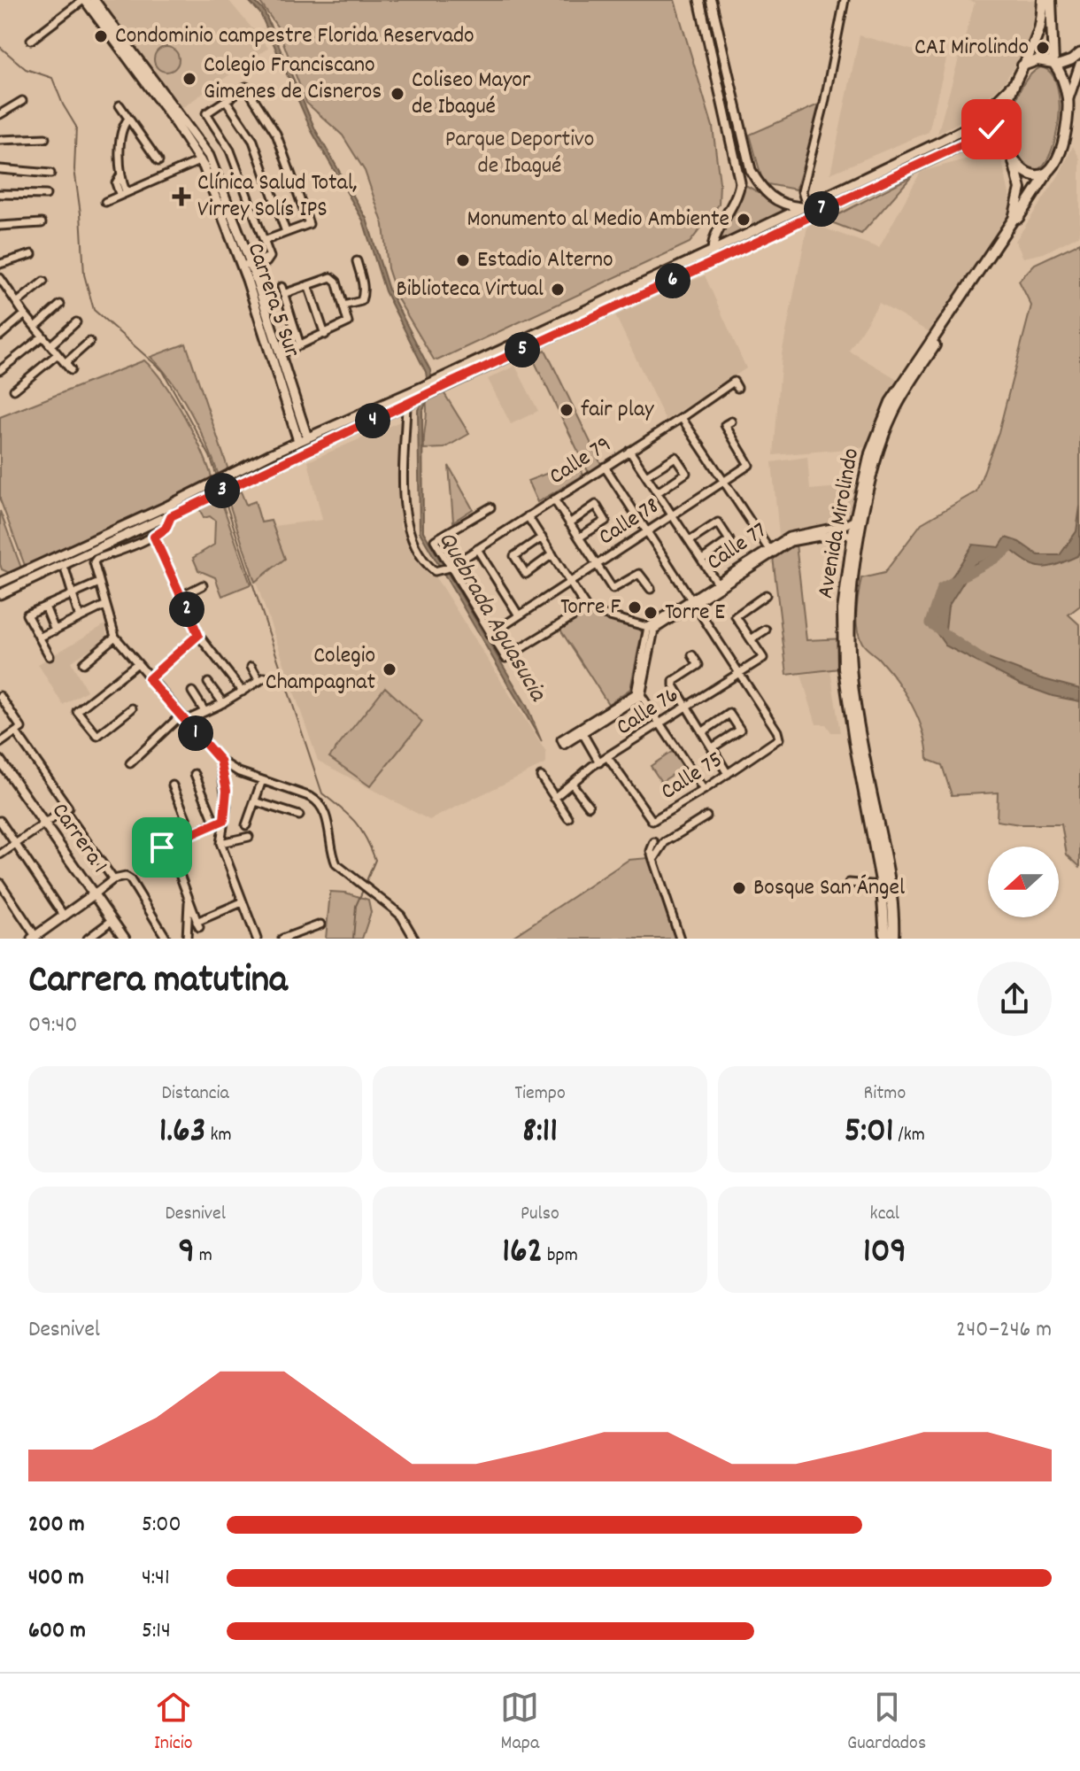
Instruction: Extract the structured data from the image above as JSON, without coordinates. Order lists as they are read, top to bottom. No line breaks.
{"streets":{"main road":["Carrera 5 Sur","Avenida Mirolindo","Carrera 1"],"street":["Calle 79","Calle 78","Calle 77","Calle 76","Calle 75"]},"crossings":[["Avenida Mirolindo","Calle 77"],["Calle 76","Calle 75"]],"water":["Quebrada Aguasucia"],"parks":["Parque Deportivo de Ibagué"],"places":{"other":["Condominio campestre Florida Reservado","CAI Mirolindo","Colegio Franciscano Gimenes de Cisneros","Coliseo Mayor de Ibagué","Monumento al Medio Ambiente","Estadio Alterno","Biblioteca Virtual","fair play","Torre F","Torre E","Colegio Champagnat","Bosque San Ángel"],"health":["Clínica Salud Total, Virrey Solís IPS"]},"north":"left","page":{"pins":["7","6","5","4","3","2","1"],"heading":["Carrera matutina","09:40"],"stats":[["Distancia","1.63 km"],["Tiempo","8:11"],["Ritmo","5:01 /km"],["Desnivel","9 m"],["Pulso","162 bpm"],["kcal","109"]],"chart":["Desnivel","240–246 m"],"list":[{"name":"200 m","note":"5:00"},{"name":"400 m","note":"4:41"},{"name":"600 m","note":"5:14"}],"tabs":["Inicio","Mapa","Guardados"]}}
